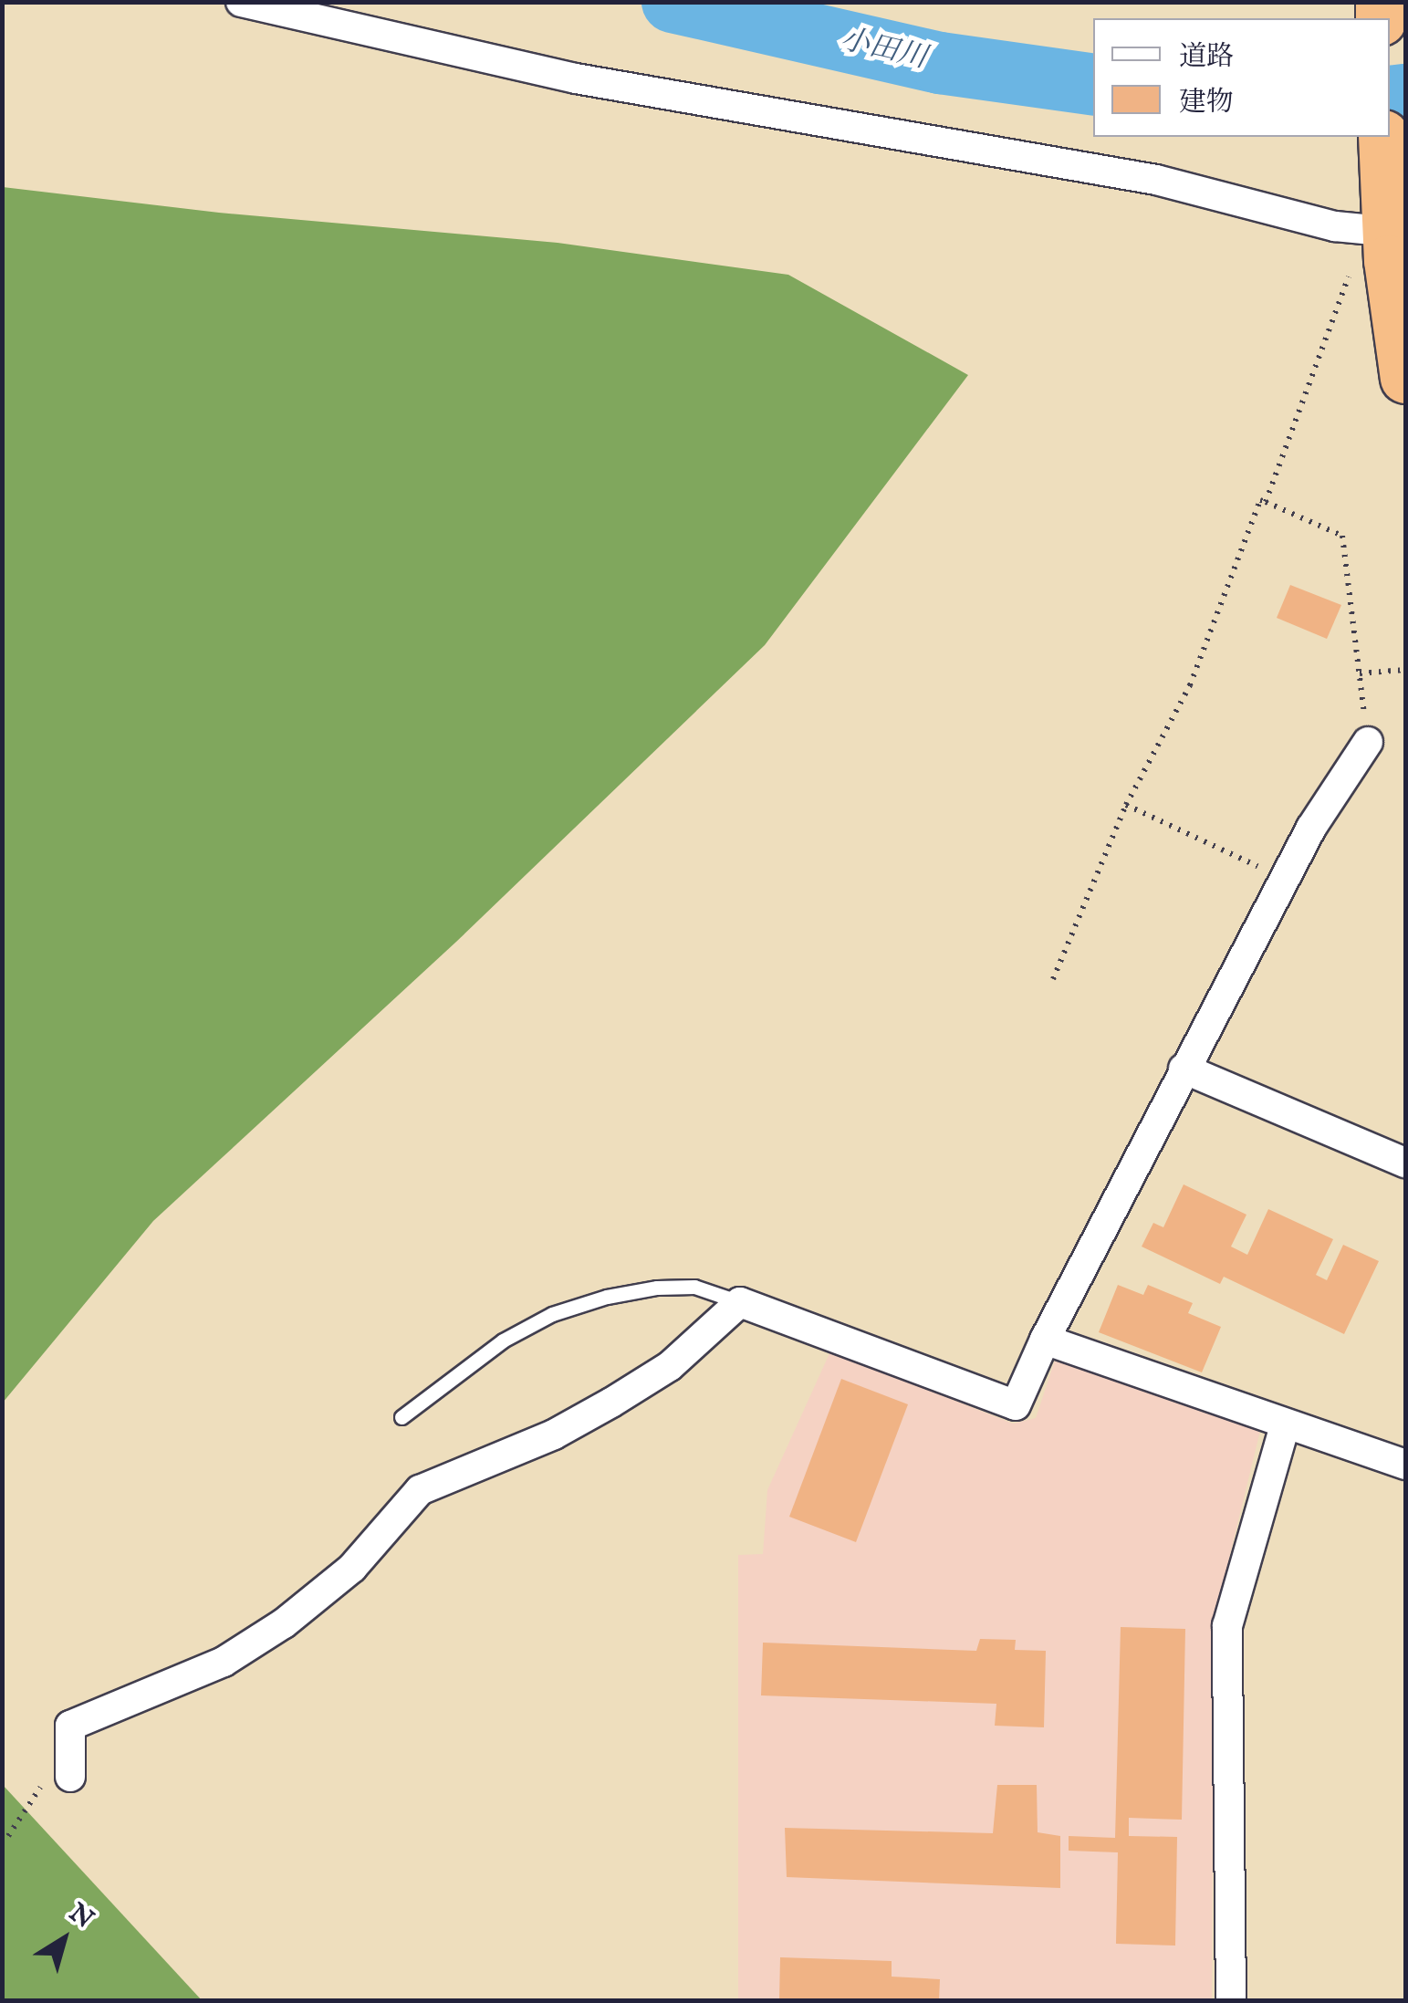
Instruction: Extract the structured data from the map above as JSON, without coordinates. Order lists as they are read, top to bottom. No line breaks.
{"water":["小田川"],"legend":["道路","建物"],"north":"top right"}
